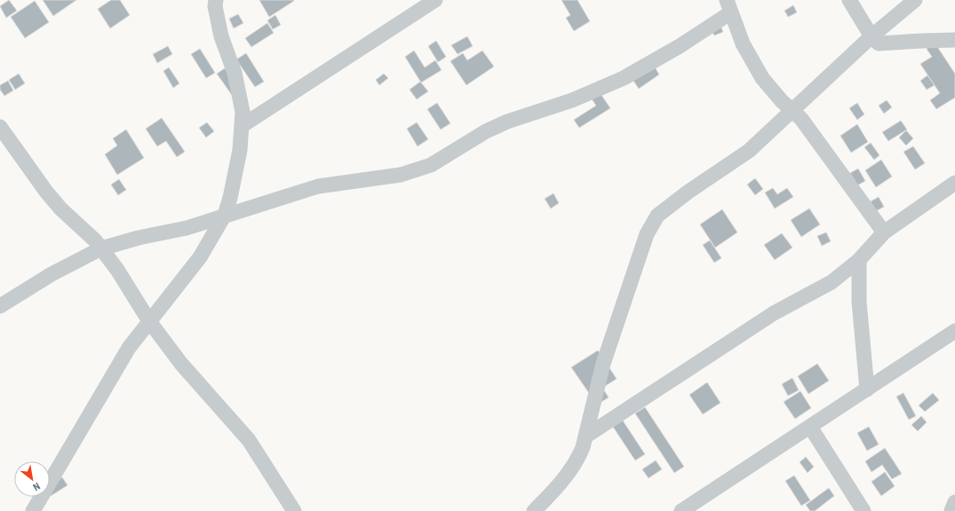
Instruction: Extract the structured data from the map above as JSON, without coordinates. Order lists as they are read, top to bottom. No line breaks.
{"north":"bottom right"}
